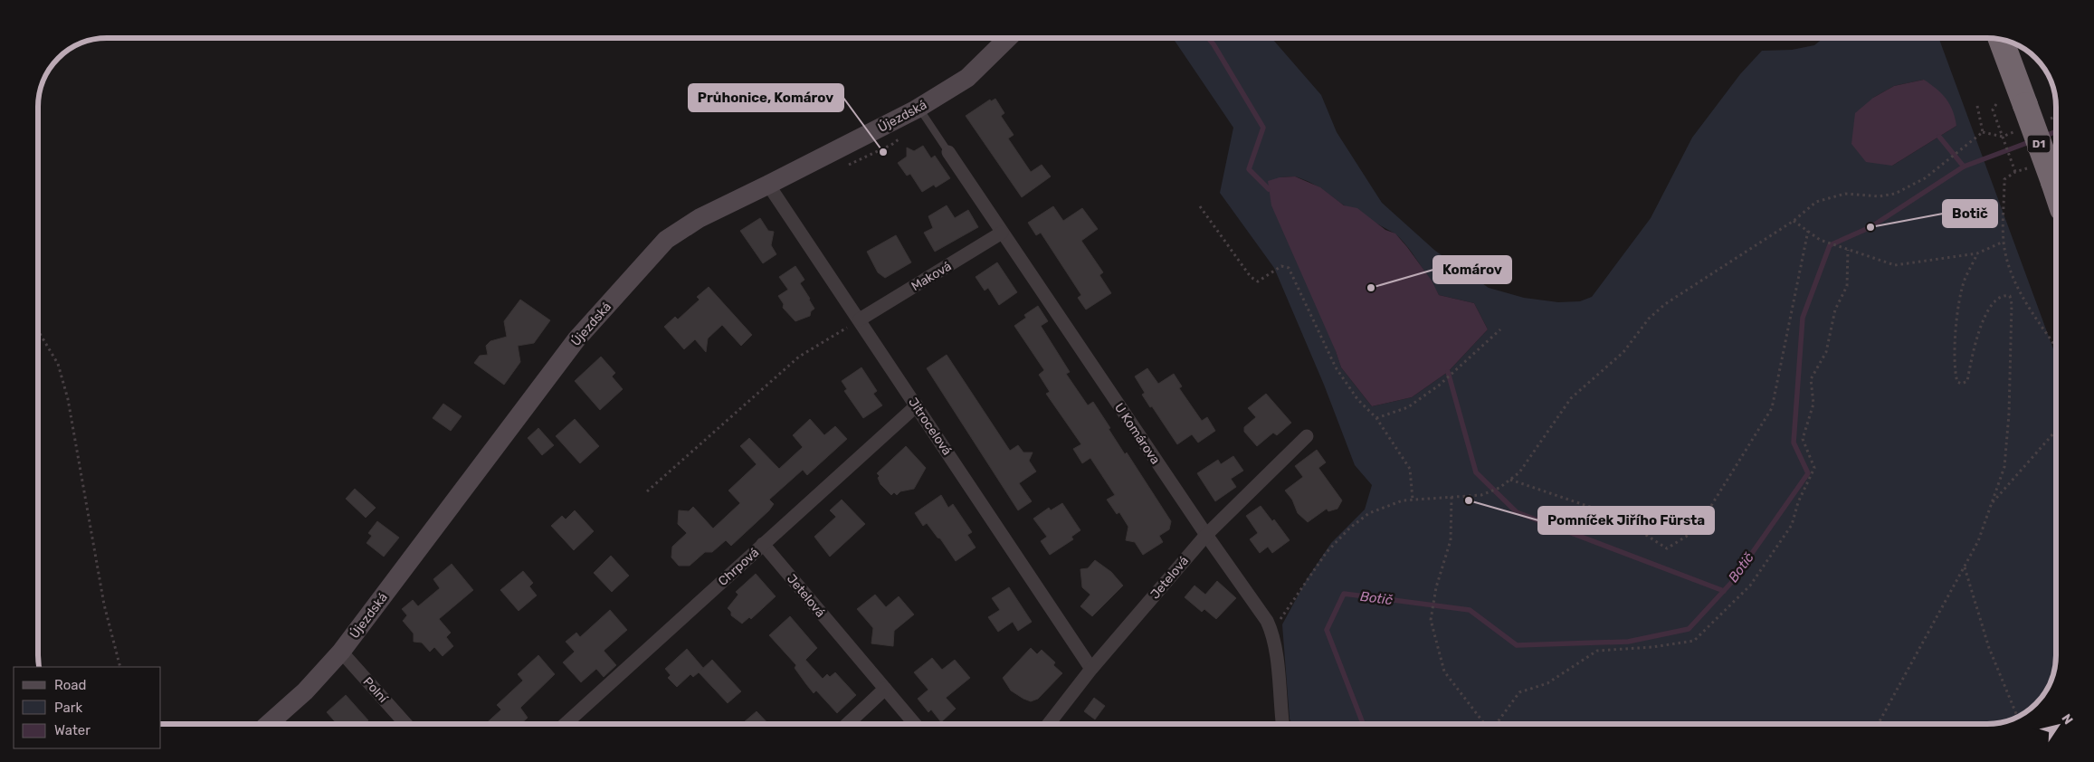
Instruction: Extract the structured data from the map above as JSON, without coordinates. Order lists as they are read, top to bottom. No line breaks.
{"streets":{"highway":["D1"],"street":["Újezdská","Maková","Jitrocelová","U Komárova","Chrpová","Jetelová","Polní"]},"crossings":[["Újezdská","Jitrocelová"],["Újezdská","Polní"],["Maková","Jitrocelová"],["Maková","U Komárova"],["Jitrocelová","Chrpová"],["Jitrocelová","Jetelová"],["U Komárova","Jetelová"],["Chrpová","Jetelová"]],"water":["Botič"],"places":["Průhonice, Komárov","Botič","Komárov","Pomníček Jiřího Fürsta"],"legend":["Road","Park","Water"],"north":"top right"}
